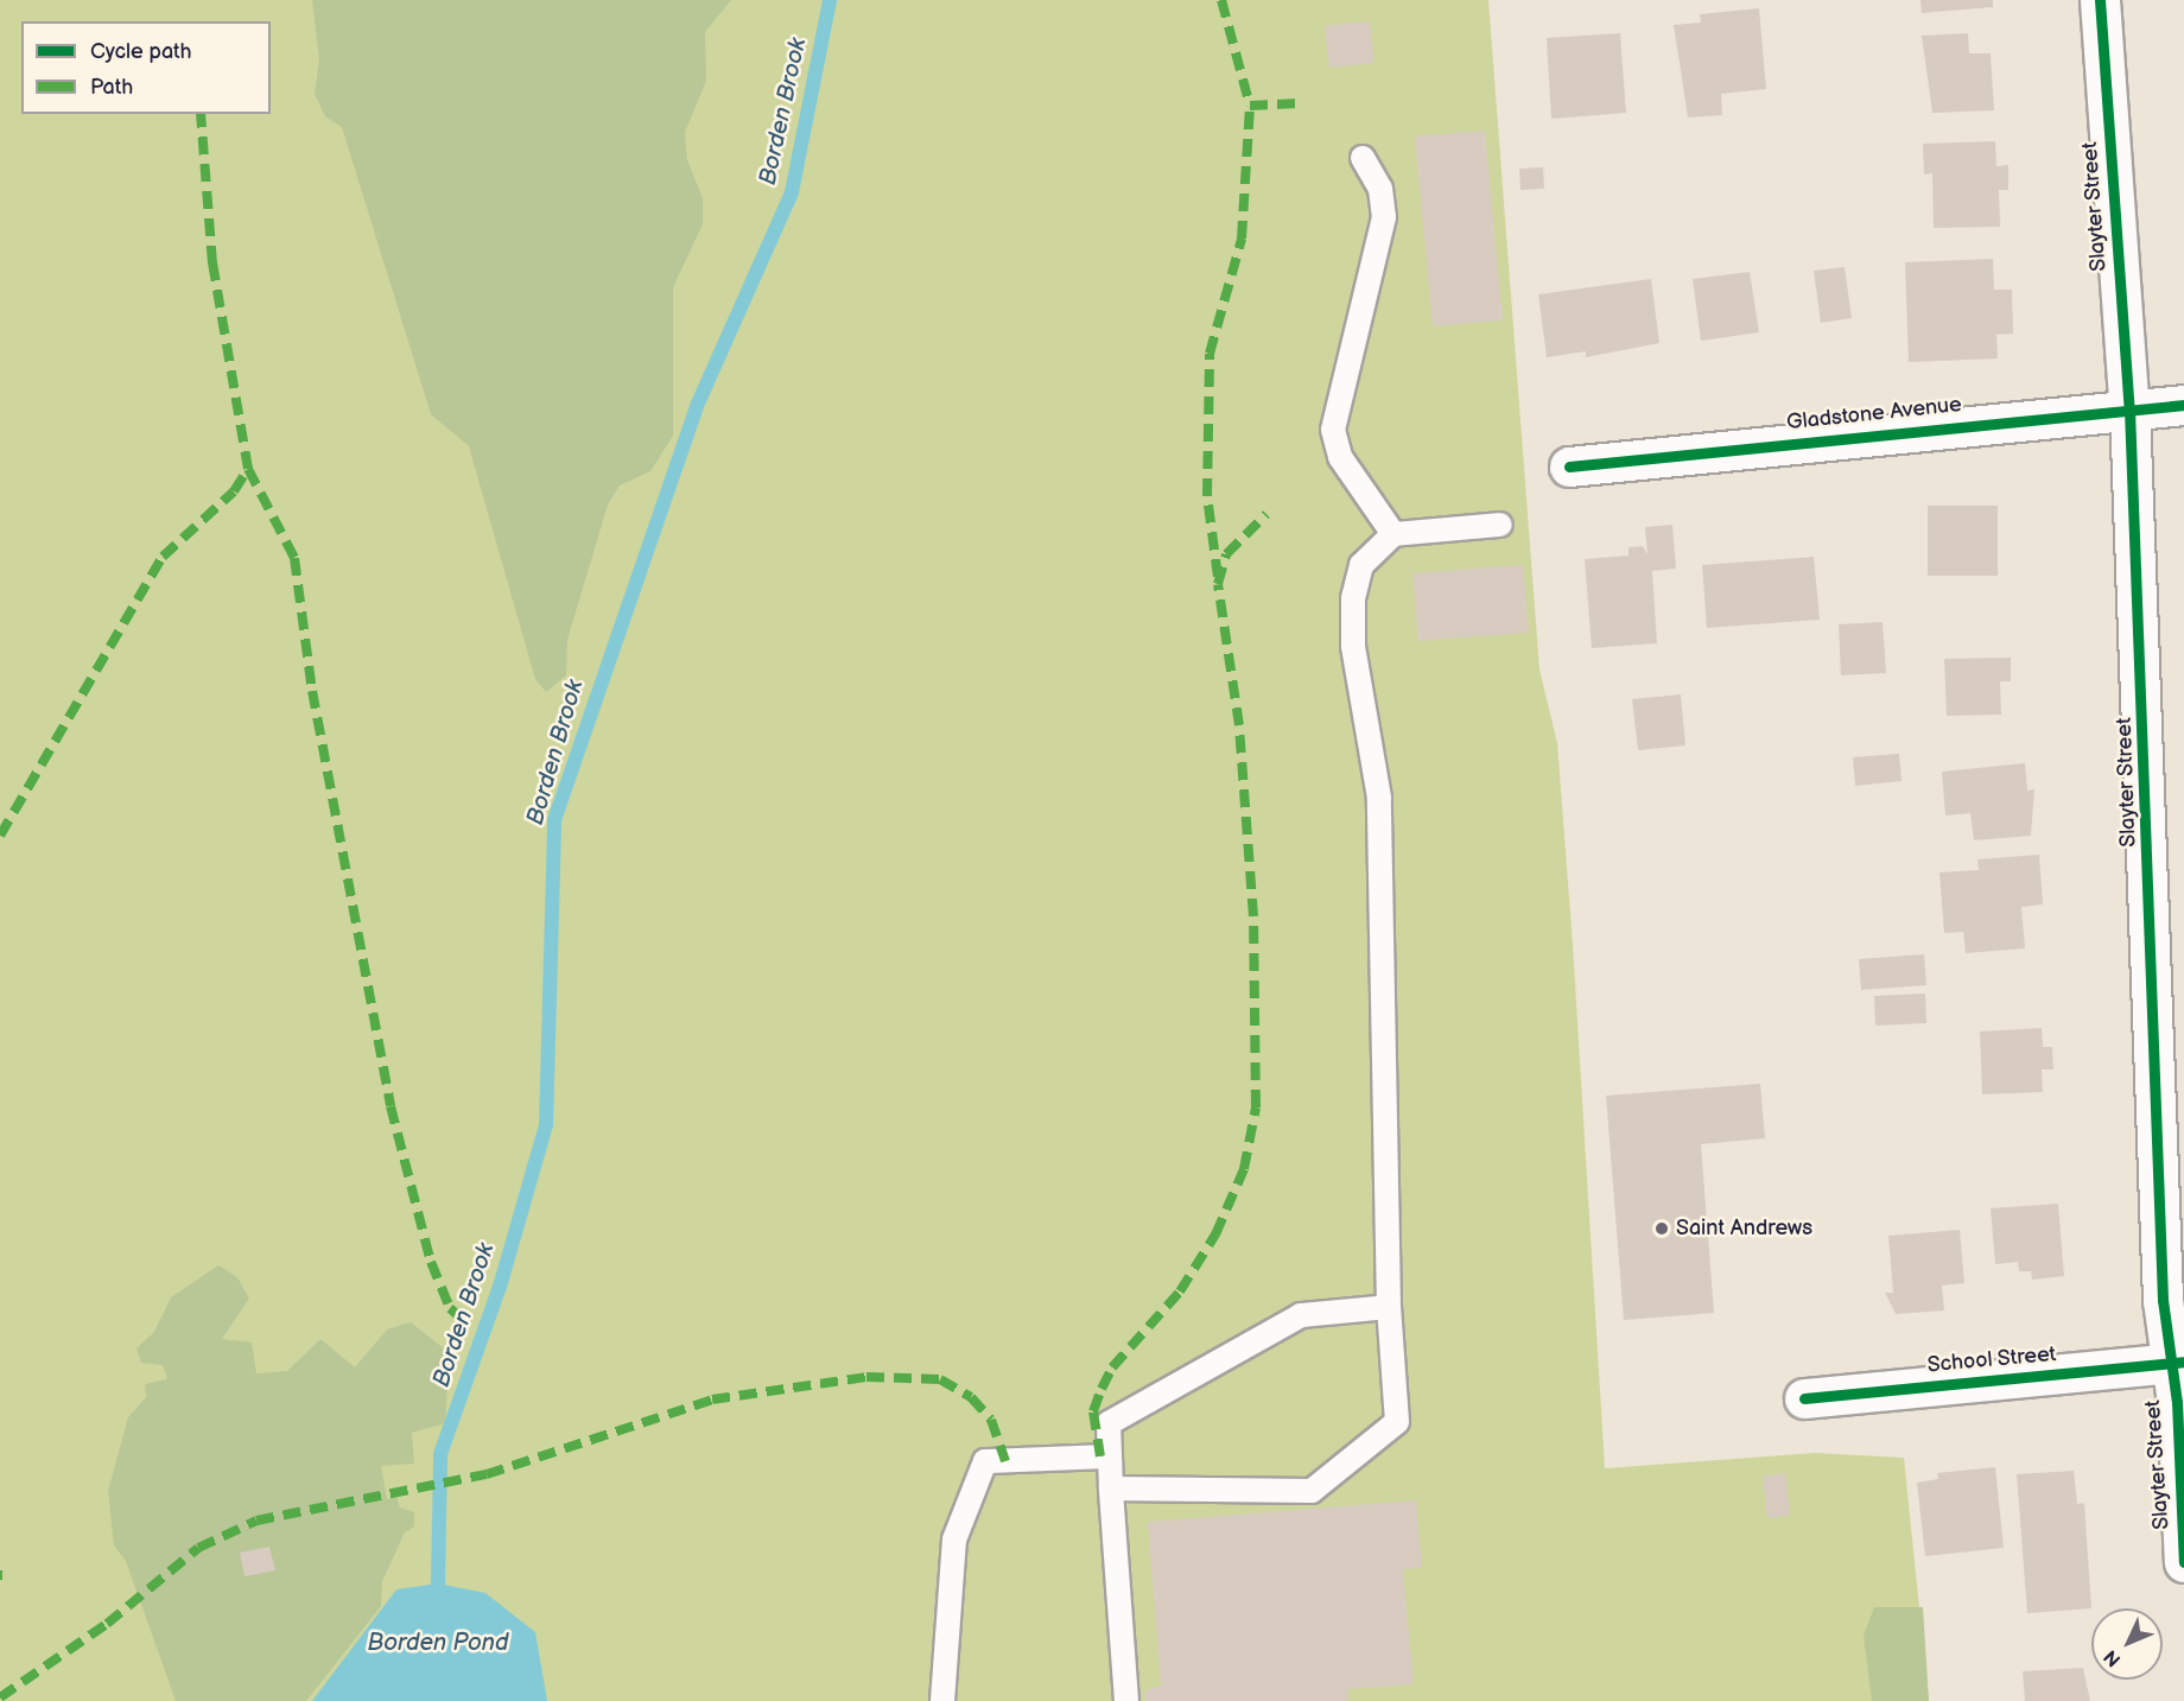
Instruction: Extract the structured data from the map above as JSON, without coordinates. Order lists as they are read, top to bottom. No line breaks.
{"streets":{"street":["Slayter Street","Gladstone Avenue","School Street"]},"crossings":[["Slayter Street","Gladstone Avenue"],["Slayter Street","School Street"]],"water":["Borden Brook","Borden Pond"],"places":["Saint Andrews"],"legend":["Cycle path","Path"],"north":"bottom left"}
